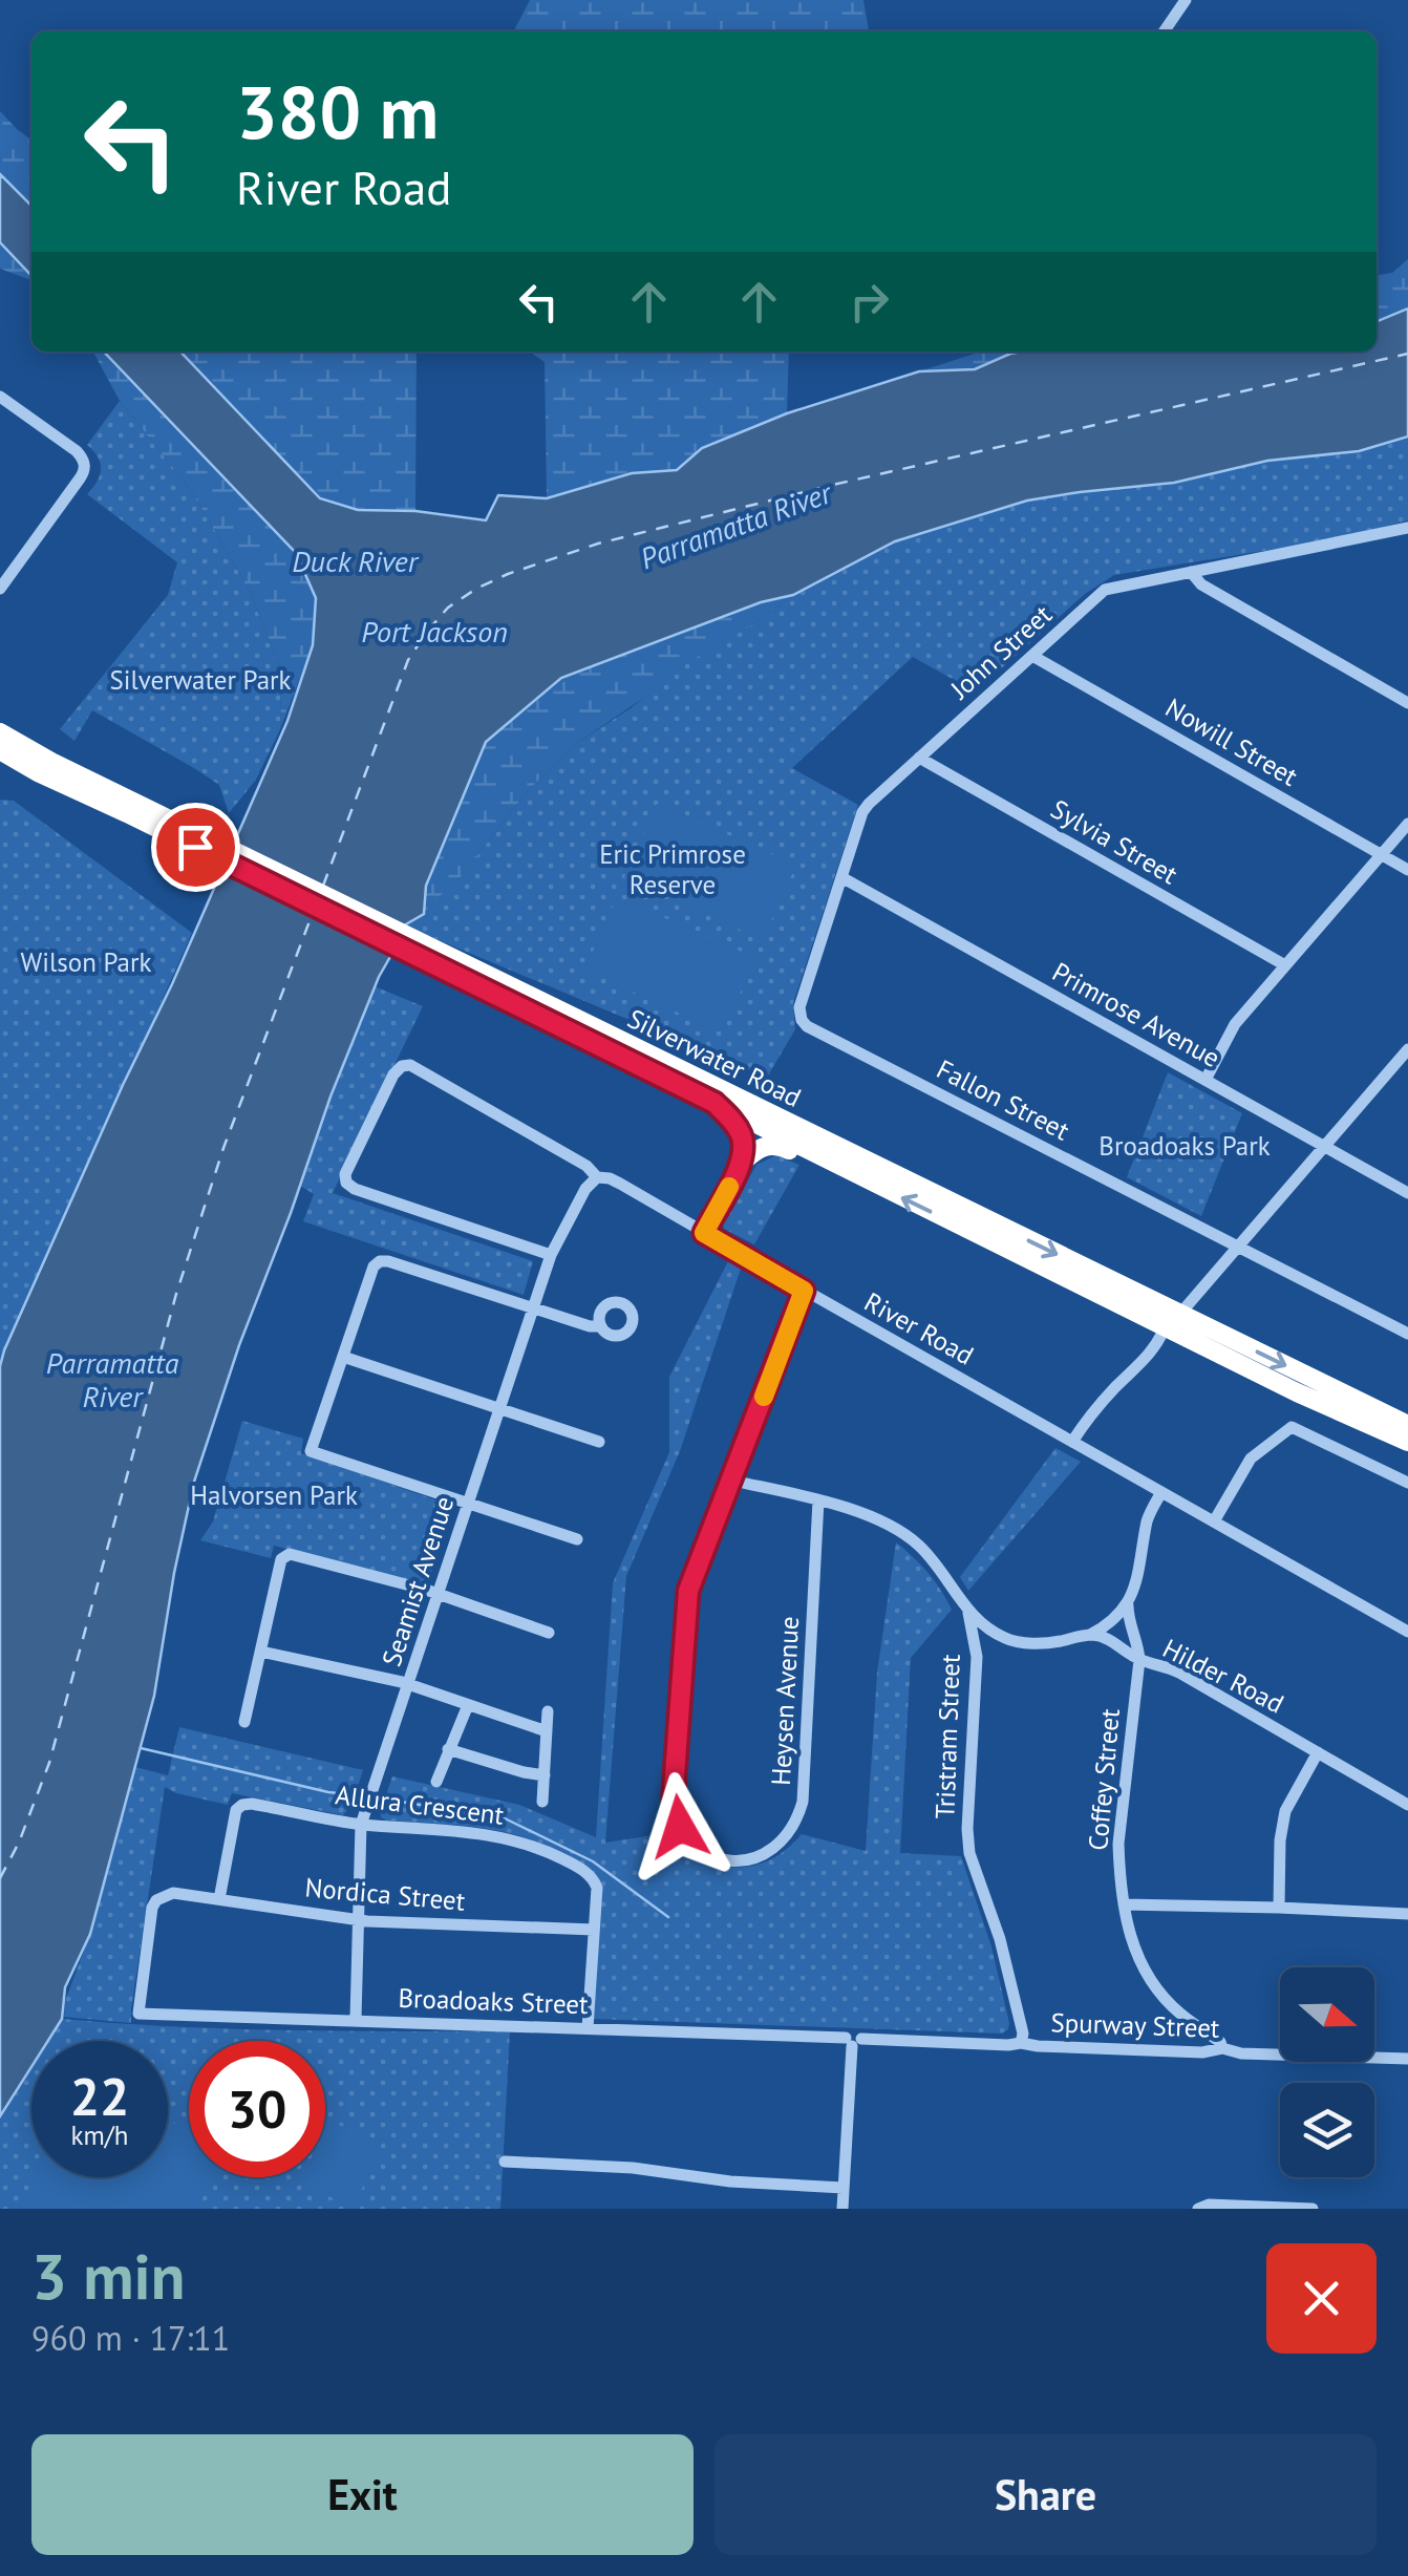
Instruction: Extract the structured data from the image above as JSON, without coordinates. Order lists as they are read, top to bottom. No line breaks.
{"streets":{"highway":["Silverwater Road"],"street":["John Street","Nowill Street","Sylvia Street","Primrose Avenue","Fallon Street","River Road","Seamist Avenue","Hilder Road","Heysen Avenue","Tristram Street","Coffey Street","Allura Crescent","Nordica Street","Broadoaks Street","Spurway Street"]},"crossings":[["John Street","Nowill Street"],["John Street","Sylvia Street"],["John Street","Primrose Avenue"],["John Street","Fallon Street"],["River Road","Seamist Avenue"],["River Road","Coffey Street"],["Seamist Avenue","Allura Crescent"],["Seamist Avenue","Nordica Street"],["Seamist Avenue","Broadoaks Street"],["Hilder Road","Coffey Street"],["Tristram Street","Spurway Street"],["Coffey Street","Spurway Street"],["Allura Crescent","Nordica Street"],["Allura Crescent","Broadoaks Street"],["Nordica Street","Broadoaks Street"],["Broadoaks Street","Spurway Street"]],"water":["Parramatta River","Duck River","Port Jackson"],"parks":["Silverwater Park","Eric Primrose Reserve","Wilson Park","Broadoaks Park","Halvorsen Park"],"north":"right","page":{"turn":["380 m","River Road"],"speed":"22 km/h","limit":"30","heading":["3 min","960 m · 17:11"],"buttons":["Exit","Share"]}}
